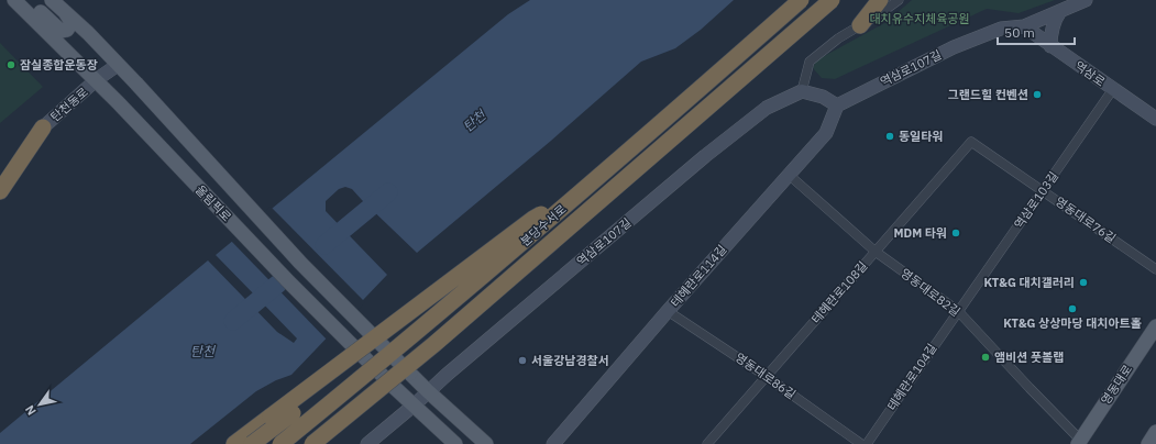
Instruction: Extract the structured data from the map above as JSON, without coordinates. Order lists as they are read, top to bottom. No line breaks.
{"streets":{"highway":["분당수서로"],"main road":["올림픽로","영동대로"],"street":["역삼로107길","역삼로","탄천동로","역삼로103길","영동대로76길","테헤란로114길","테헤란로108길","영동대로82길","영동대로86길","테헤란로104길"]},"crossings":[["역삼로107길","역삼로"],["역삼로107길","올림픽로"],["역삼로107길","테헤란로114길"],["역삼로","역삼로103길"],["탄천동로","올림픽로"],["역삼로103길","영동대로76길"],["역삼로103길","영동대로82길"],["역삼로103길","테헤란로104길"],["영동대로76길","테헤란로108길"],["테헤란로114길","영동대로82길"],["테헤란로114길","영동대로86길"],["테헤란로108길","영동대로82길"],["테헤란로108길","영동대로86길"],["영동대로82길","테헤란로104길"],["영동대로82길","영동대로"]],"water":["탄천"],"parks":["대치유수지체육공원"],"places":["잠실종합운동장","그랜드힐 컨벤션","동일타워","MDM 타워","KT&G 대치갤러리","KT&G 상상마당 대치아트홀","앰비션 풋볼랩","서울강남경찰서"],"scale_bar":"50 m","north":"bottom left"}
